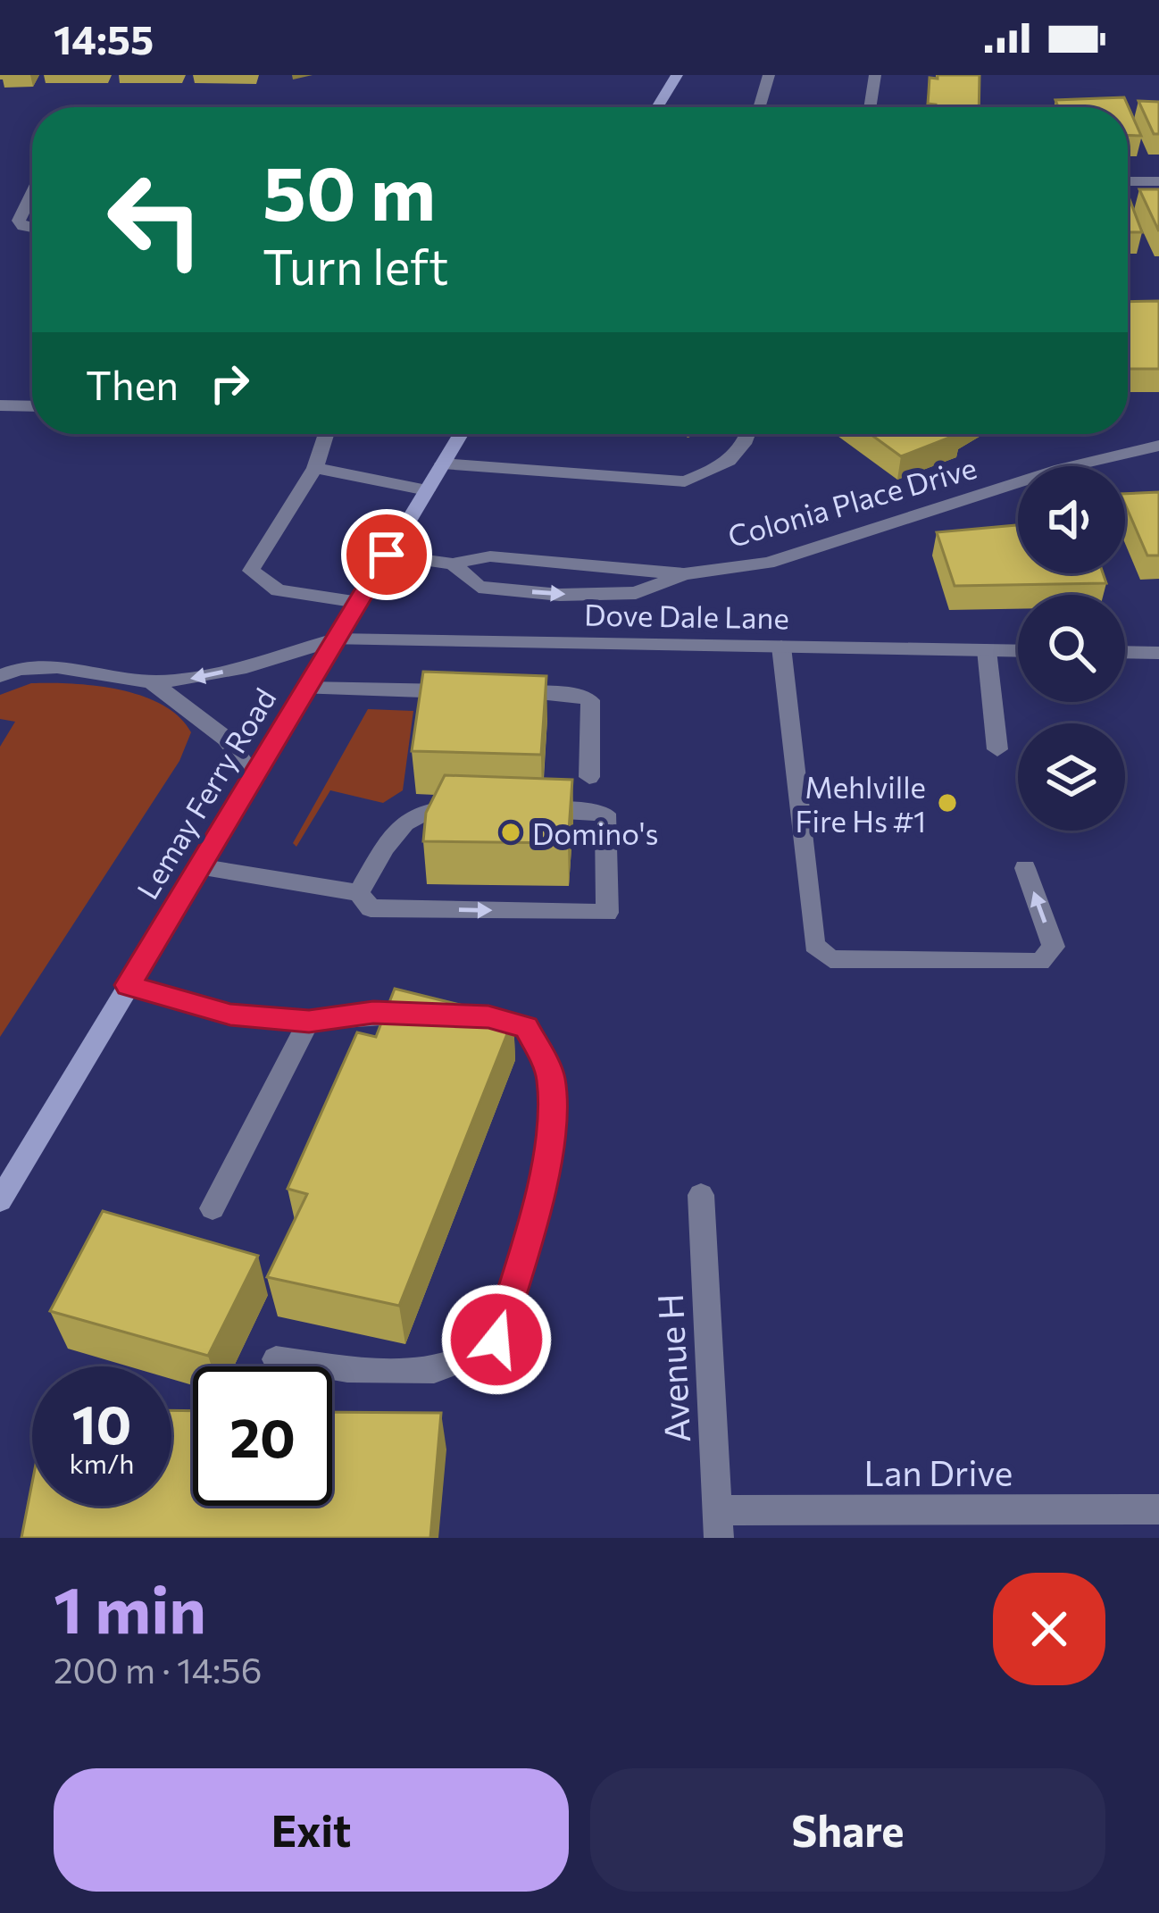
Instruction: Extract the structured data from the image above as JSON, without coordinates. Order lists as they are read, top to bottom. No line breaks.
{"streets":{"main road":["Lemay Ferry Road"],"street":["Colonia Place Drive","Dove Dale Lane","Avenue H","Lan Drive"]},"crossings":[["Colonia Place Drive","Lemay Ferry Road"],["Dove Dale Lane","Lemay Ferry Road"],["Avenue H","Lan Drive"]],"places":["Mehlville Fire Hs #1","Domino's"],"page":{"status":"14:55","turn":["50 m","Turn left"],"then":"Then","speed":"10 km/h","limit":"20","heading":["1 min","200 m · 14:56"],"buttons":["Exit","Share"]}}
